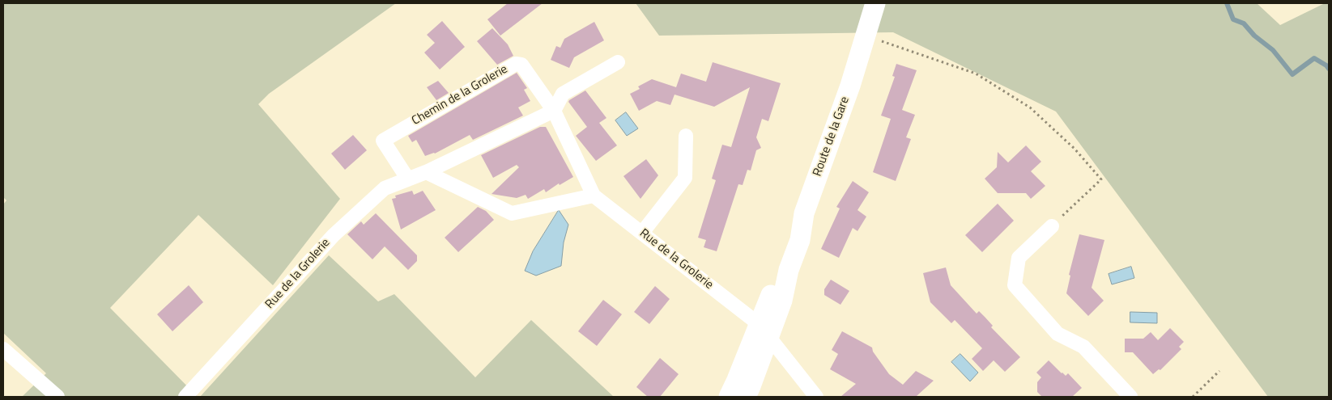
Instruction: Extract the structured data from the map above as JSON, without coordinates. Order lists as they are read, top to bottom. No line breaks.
{"streets":{"street":["Chemin de la Grolerie","Route de la Gare","Rue de la Grolerie"]},"crossings":[["Chemin de la Grolerie","Rue de la Grolerie"],["Route de la Gare","Rue de la Grolerie"]]}
